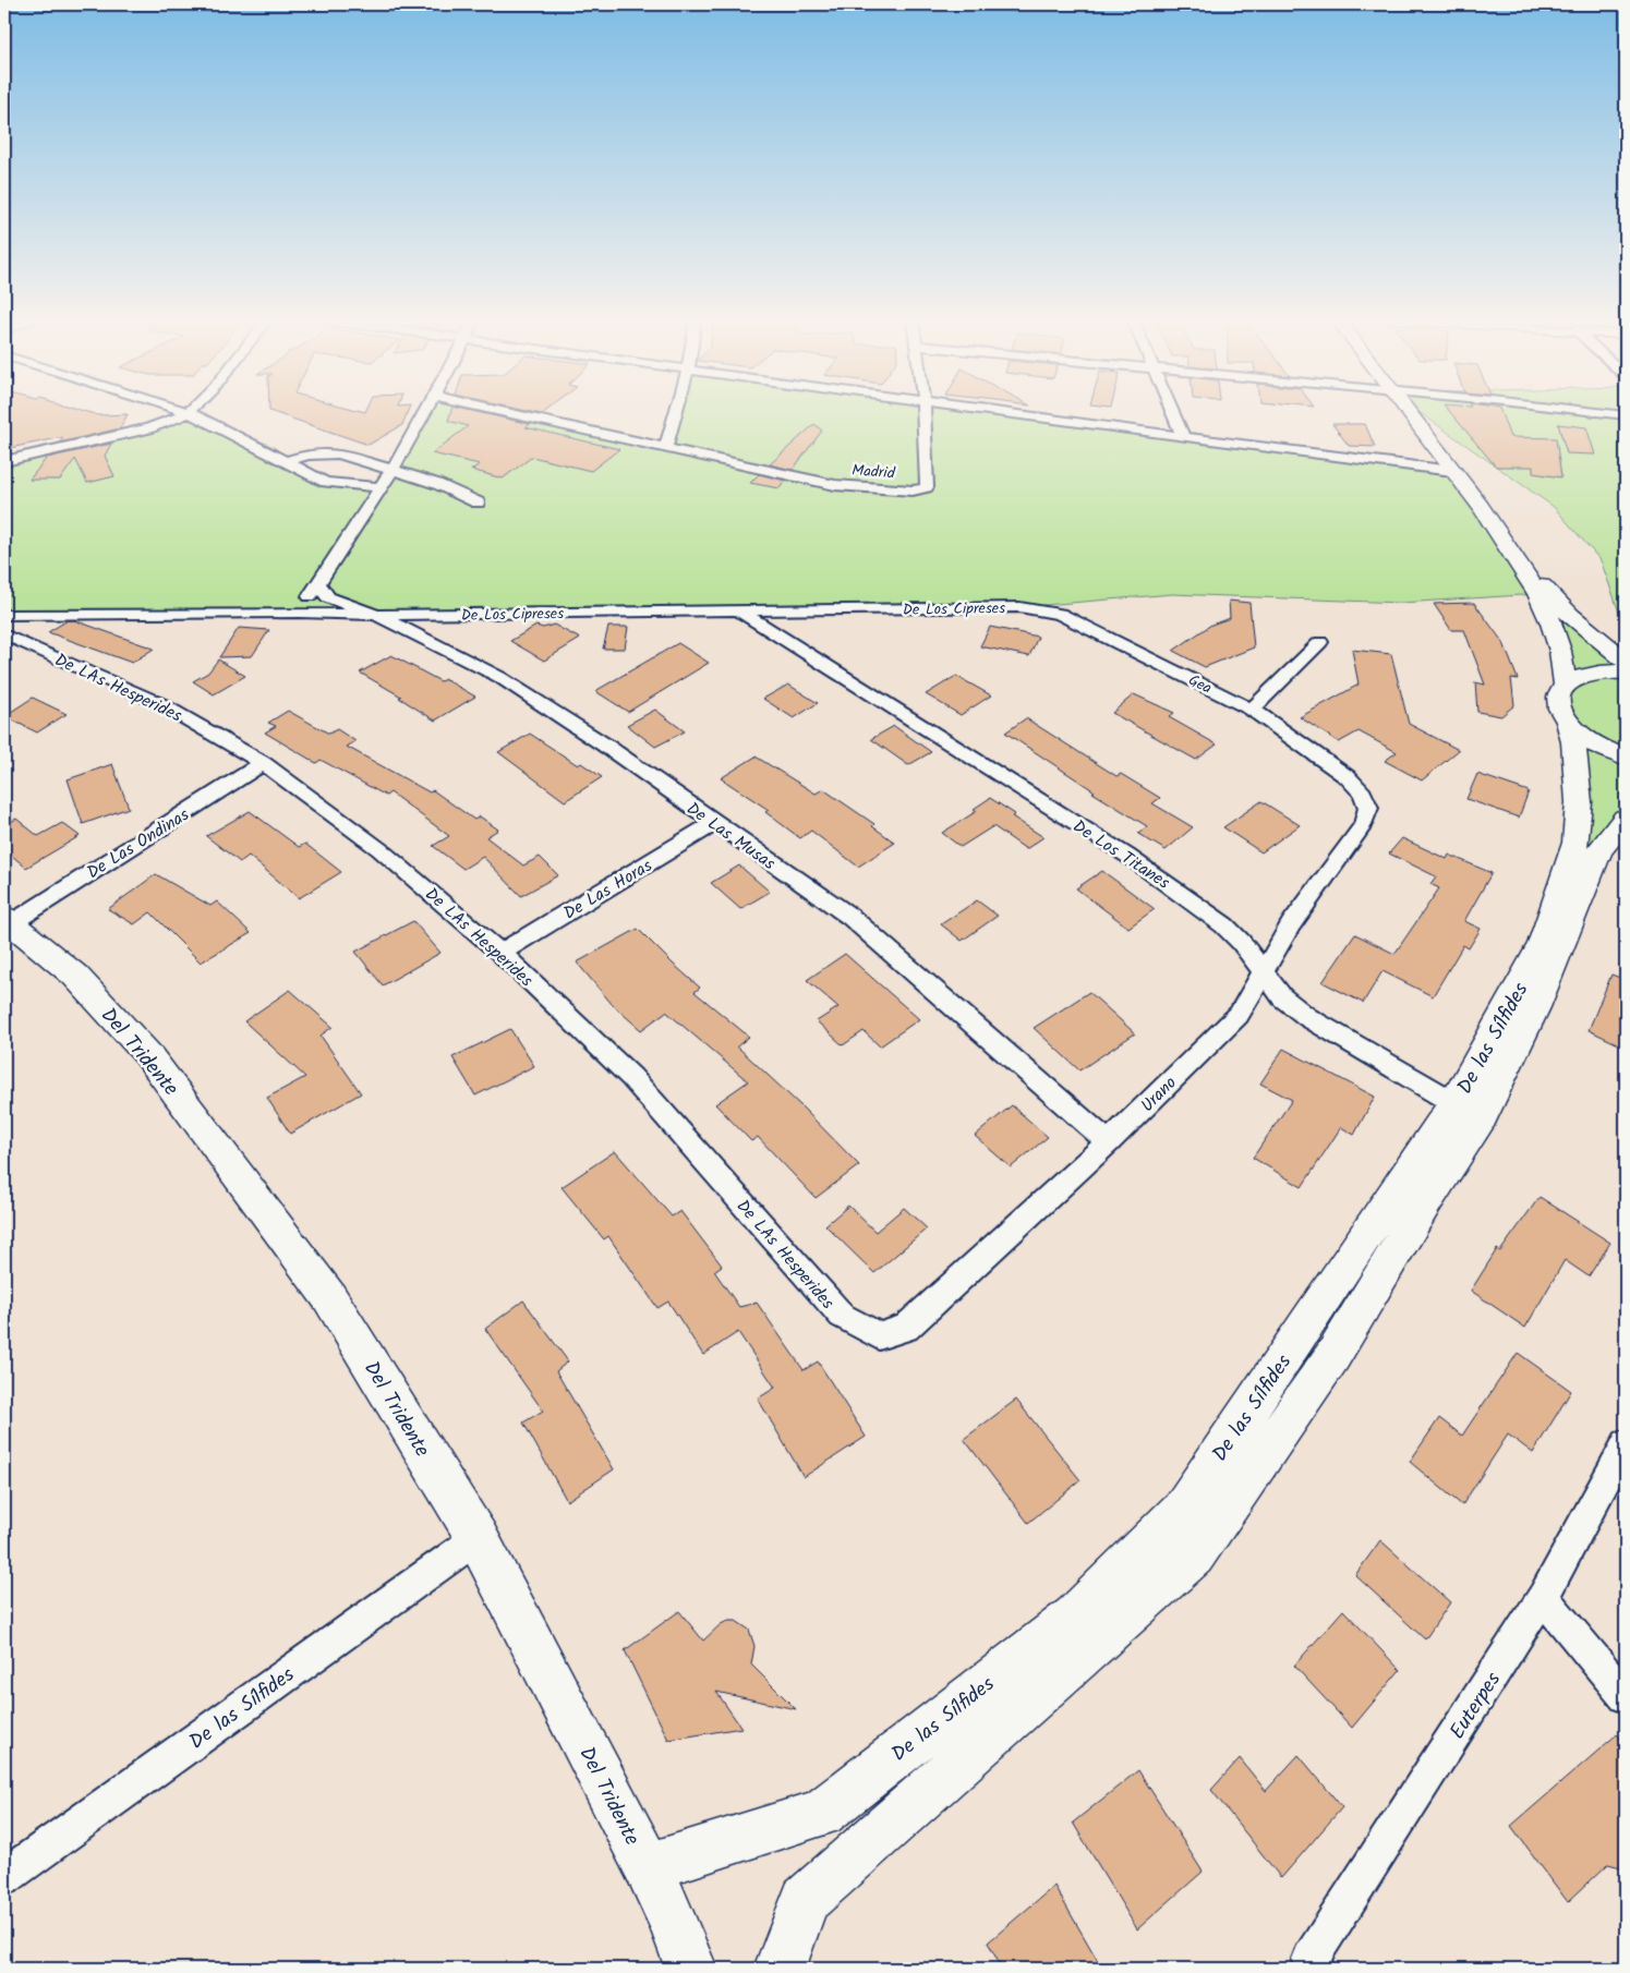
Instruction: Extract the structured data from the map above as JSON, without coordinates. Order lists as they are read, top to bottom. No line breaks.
{"streets":{"main road":["De las Sílfides","Del Tridente"],"street":["Madrid","De Los Cipreses","Gea","De LAs Hesperides","De Las Musas","De Las Ondinas","De Los Titanes","De Las Horas","Urano","Euterpes"]},"crossings":[["De Los Cipreses","Gea"],["De Los Cipreses","De Las Musas"],["De Los Cipreses","De Los Titanes"],["Gea","Urano"],["De LAs Hesperides","De Las Ondinas"],["De LAs Hesperides","De Las Horas"],["De LAs Hesperides","Urano"],["De Las Musas","De Las Horas"],["De Las Musas","Urano"],["De Las Ondinas","Del Tridente"],["De Los Titanes","De las Sílfides"],["De Los Titanes","Urano"],["De las Sílfides","Del Tridente"]]}
